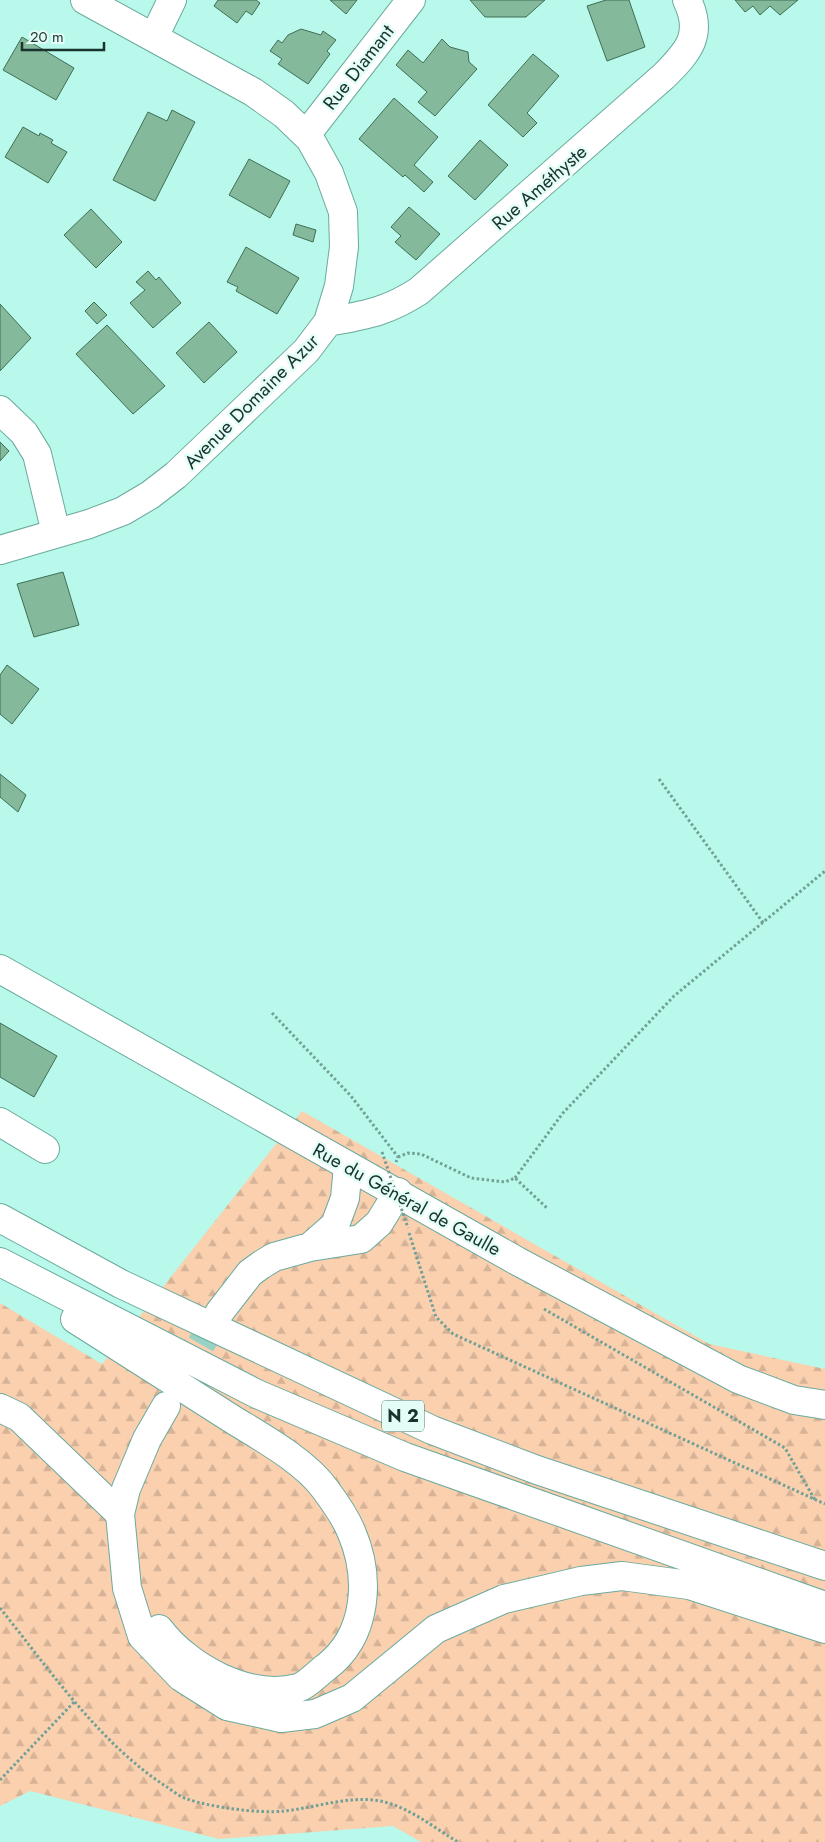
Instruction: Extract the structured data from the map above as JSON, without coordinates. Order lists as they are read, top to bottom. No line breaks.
{"streets":{"main road":["Rue Diamant","Rue Améthyste","Avenue Domaine Azur","Rue du Général de Gaulle","N 2"]},"crossings":[["Rue Diamant","Avenue Domaine Azur"],["Rue Améthyste","Avenue Domaine Azur"]],"scale_bar":"20 m"}
